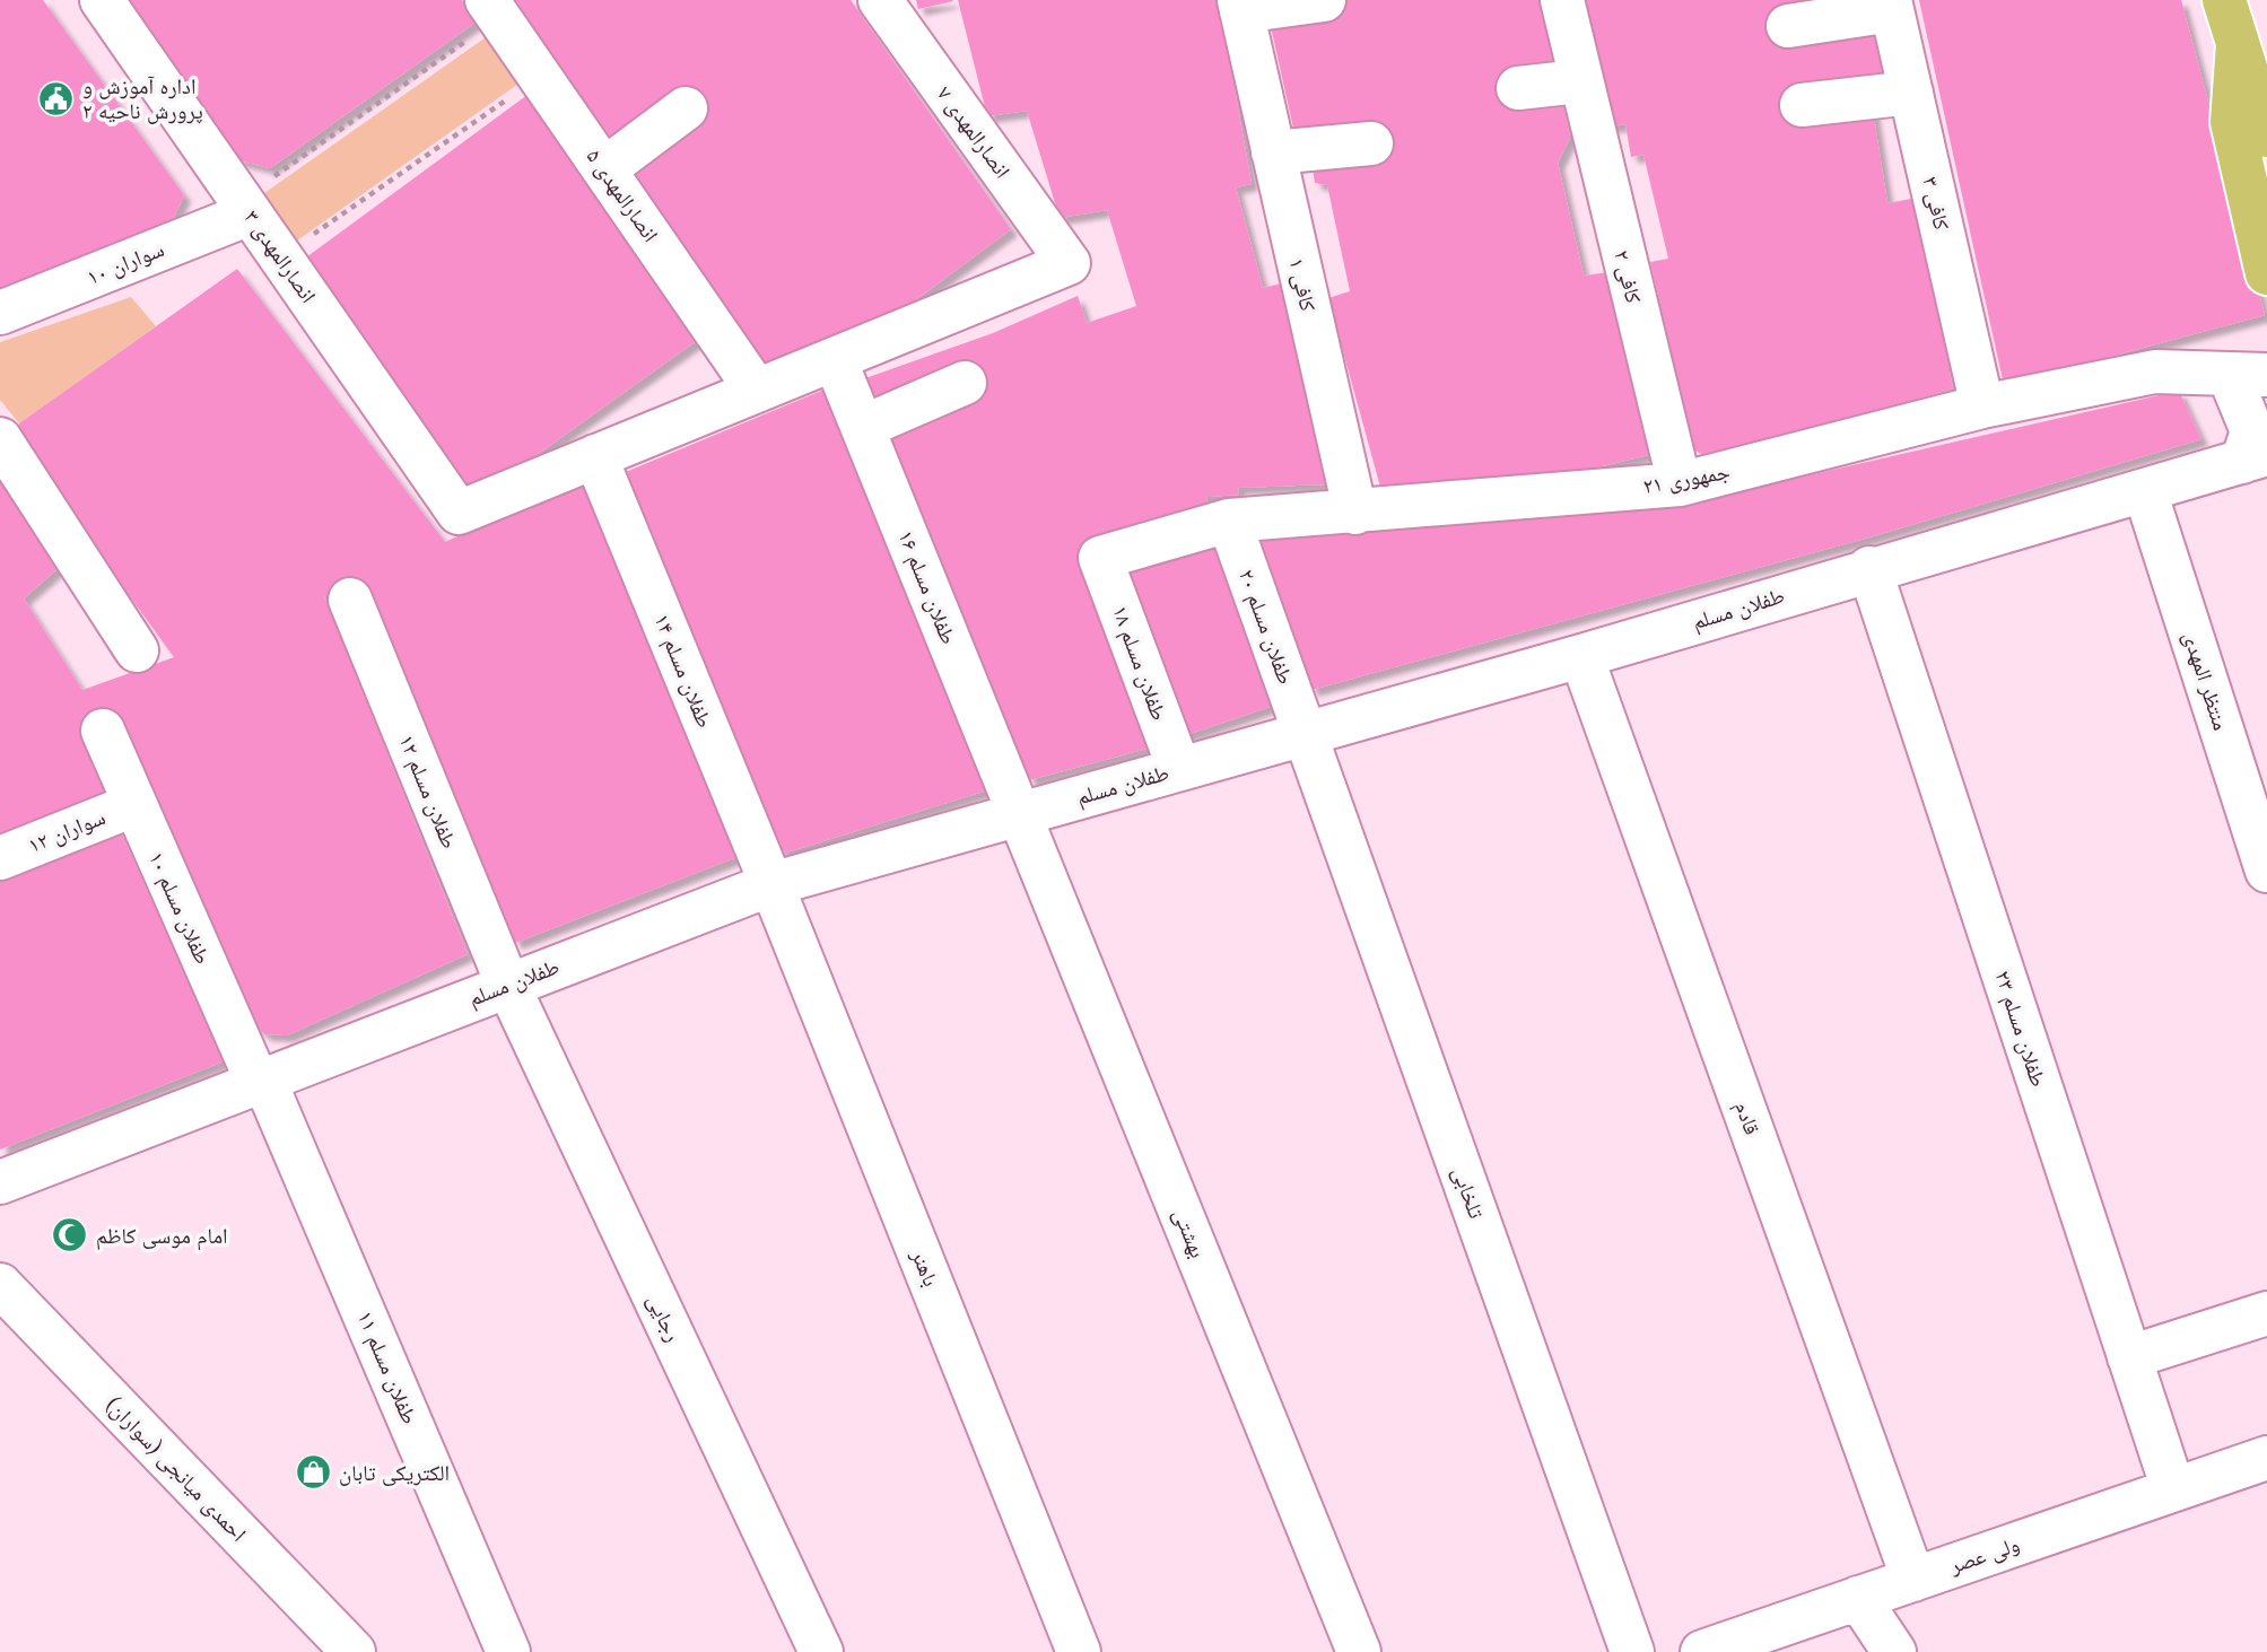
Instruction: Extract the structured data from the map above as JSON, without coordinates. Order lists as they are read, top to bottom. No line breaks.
{"streets":{"street":["انصارالمهدی ۷","انصارالمهدی ۵","کافی ۳","انصارالمهدی ۳","سواران ۱۰","کافی ۲","کافی ۱","جمهوری ۲۱","طفلان مسلم ۱۶","طفلان مسلم","طفلان مسلم ۲۰","طفلان مسلم ۱۸","طفلان مسلم ۱۴","منتظر المهدی","طفلان مسلم ۱۲","سواران ۱۲","طفلان مسلم ۱۰","طفلان مسلم ۲۳","قادم","تلخابی","بهشتی","باهنر","رجایی","طفلان مسلم ۱۱","احمدی میانجی (سواران)","ولی عصر"]},"crossings":[["انصارالمهدی ۷","طفلان مسلم ۱۶"],["کافی ۳","جمهوری ۲۱"],["انصارالمهدی ۳","سواران ۱۰"],["انصارالمهدی ۳","طفلان مسلم ۱۴"],["کافی ۲","جمهوری ۲۱"],["کافی ۱","جمهوری ۲۱"],["جمهوری ۲۱","طفلان مسلم ۲۰"],["جمهوری ۲۱","طفلان مسلم ۱۸"],["طفلان مسلم ۱۶","طفلان مسلم"],["طفلان مسلم ۱۶","بهشتی"],["طفلان مسلم","طفلان مسلم ۲۰"],["طفلان مسلم","طفلان مسلم ۱۸"],["طفلان مسلم","طفلان مسلم ۱۴"],["طفلان مسلم","منتظر المهدی"],["طفلان مسلم","طفلان مسلم ۱۲"],["طفلان مسلم","طفلان مسلم ۱۰"],["طفلان مسلم","طفلان مسلم ۲۳"],["طفلان مسلم","قادم"],["طفلان مسلم","تلخابی"],["طفلان مسلم","بهشتی"],["طفلان مسلم","باهنر"],["طفلان مسلم","رجایی"],["طفلان مسلم","طفلان مسلم ۱۱"],["طفلان مسلم ۲۰","تلخابی"],["طفلان مسلم ۱۴","باهنر"],["طفلان مسلم ۱۲","رجایی"],["سواران ۱۲","طفلان مسلم ۱۰"],["طفلان مسلم ۱۰","طفلان مسلم ۱۱"],["طفلان مسلم ۲۳","ولی عصر"],["قادم","ولی عصر"]],"places":{"public building":["اداره آموزش و پرورش ناحیه ۲"],"mosque":["امام موسی کاظم"],"shop":["الکتریکی تابان"]}}
